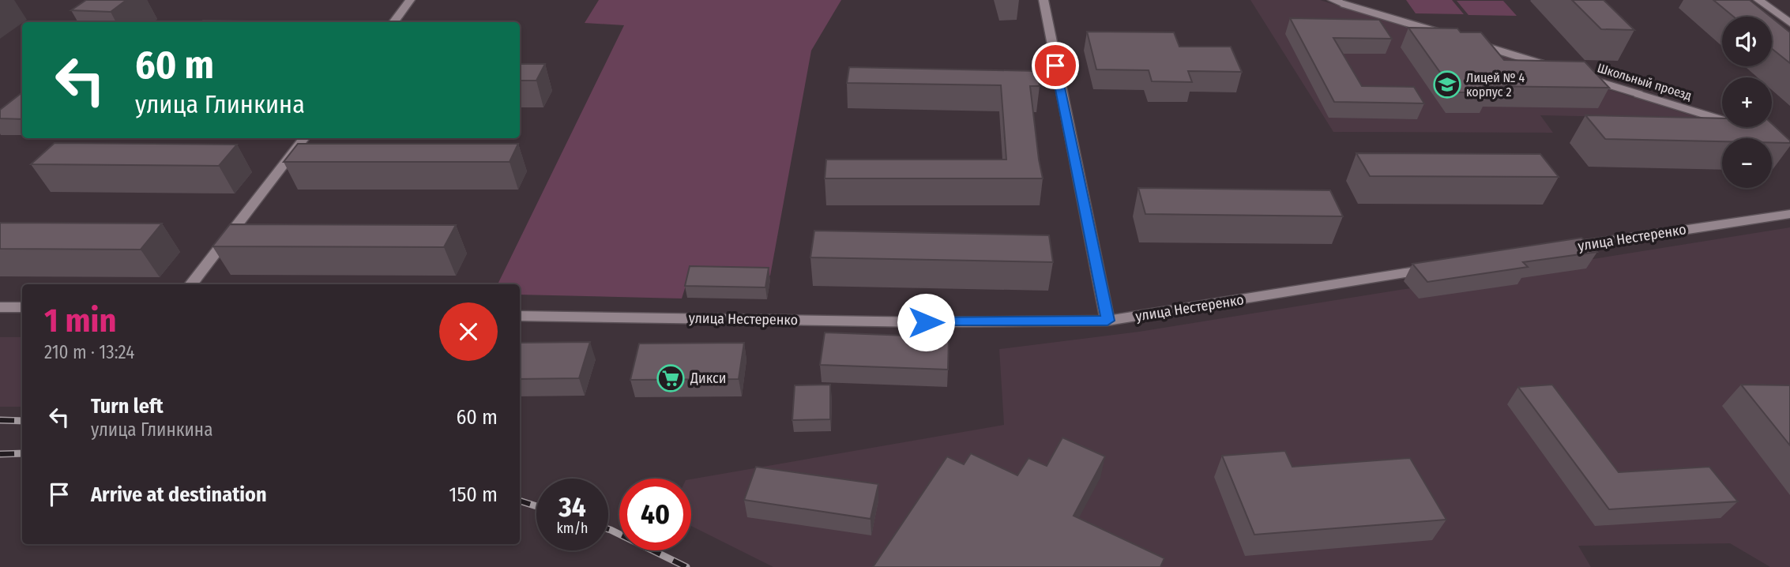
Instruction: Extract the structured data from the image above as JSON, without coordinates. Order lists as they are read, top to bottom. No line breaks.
{"streets":{"street":["Школьный проезд","улица Нестеренко"]},"places":{"school or university":["Лицей № 4 корпус 2"],"supermarket":["Дикси"]},"page":{"map_buttons":["+","−"],"turn":["60 m","улица Глинкина"],"heading":["1 min","210 m · 13:24"],"list":[{"name":"Turn left","note":"улица Глинкина","value":"60 m"},{"name":"Arrive at destination","value":"150 m"}],"speed":"34 km/h","limit":"40"}}
